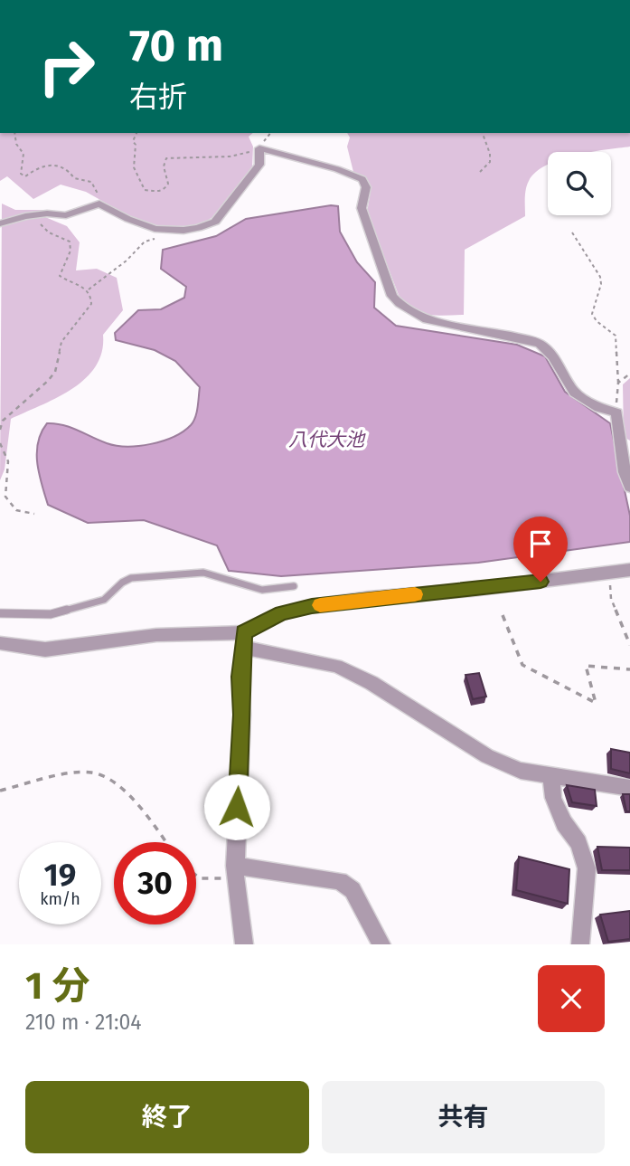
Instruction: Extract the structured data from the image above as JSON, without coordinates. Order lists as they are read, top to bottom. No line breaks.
{"water":["八代大池"],"page":{"turn":["70 m","右折"],"speed":"19 km/h","limit":"30","heading":["1 分","210 m · 21:04"],"buttons":["終了","共有"]}}
